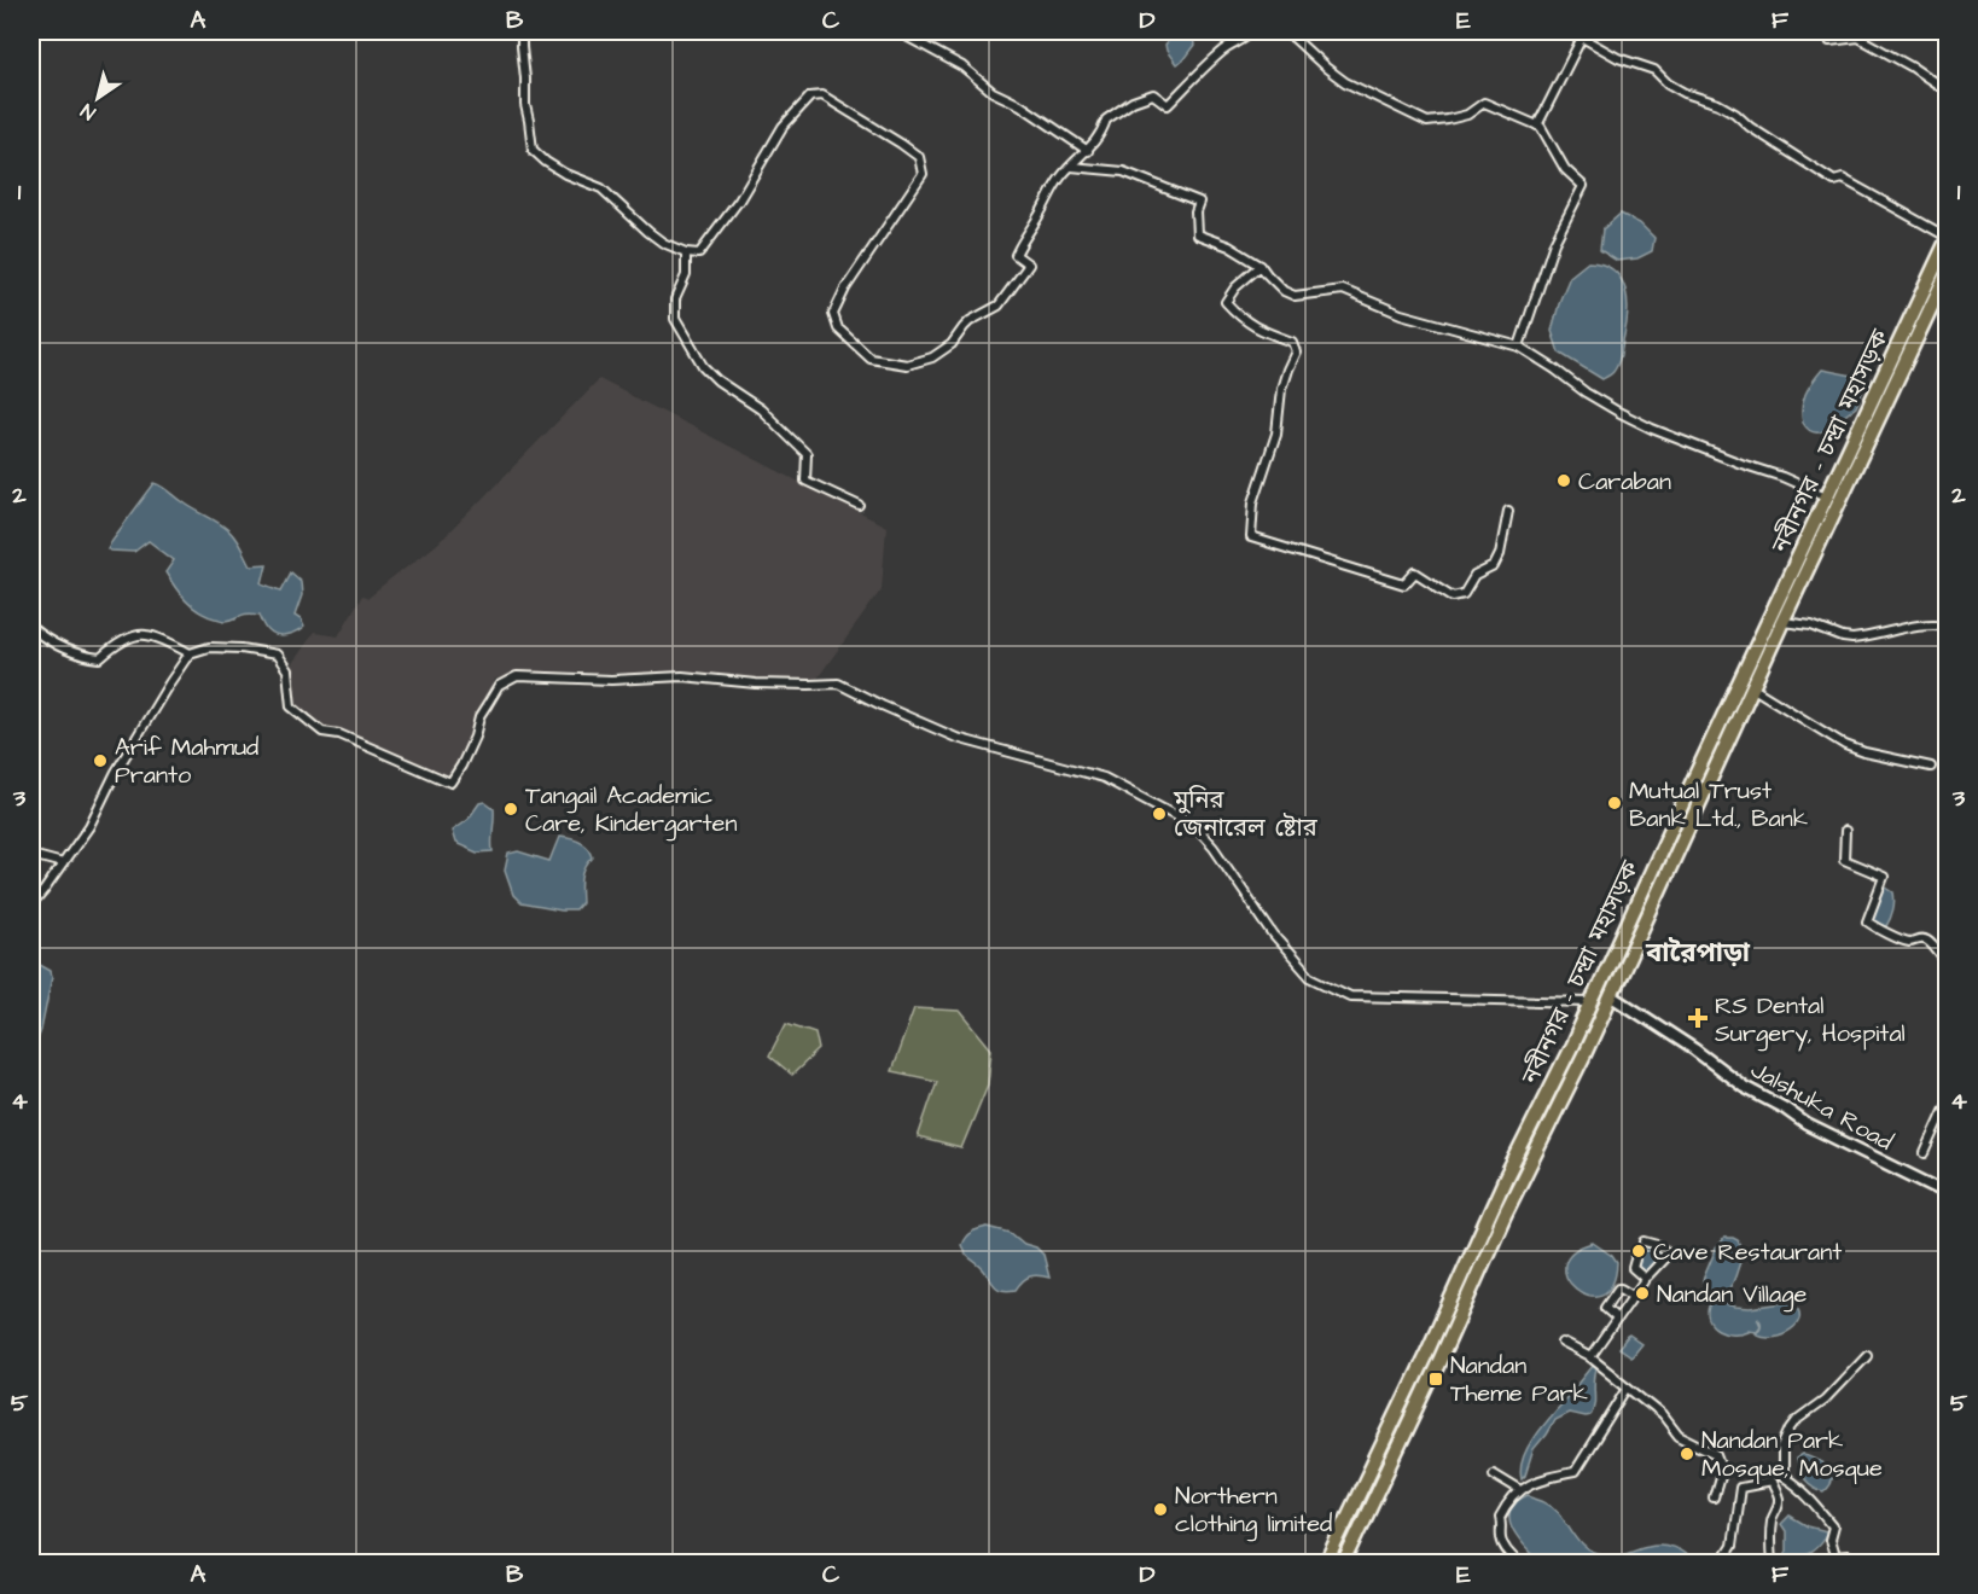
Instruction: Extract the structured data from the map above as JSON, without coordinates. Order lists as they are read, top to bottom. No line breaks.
{"streets":{"highway":["নবীনগর - চন্দ্রা মহাসড়ক"],"street":["Jalshuka Road"]},"crossings":[["নবীনগর - চন্দ্রা মহাসড়ক","Jalshuka Road"]],"districts":["বারৈপাড়া"],"places":{"other":["Caraban","Arif Mahmud Pranto","Mutual Trust Bank Ltd., Bank","Tangail Academic Care, Kindergarten","মুনির জেনারেল ষ্টোর","Cave Restaurant","Nandan Village","Nandan Park Mosque, Mosque","Northern clothing limited"],"health":["RS Dental Surgery, Hospital"],"transit":["Nandan Theme Park"]},"north":"bottom left","grid":{"columns":["A","B","C","D","E","F"],"rows":["1","2","3","4","5"]}}
